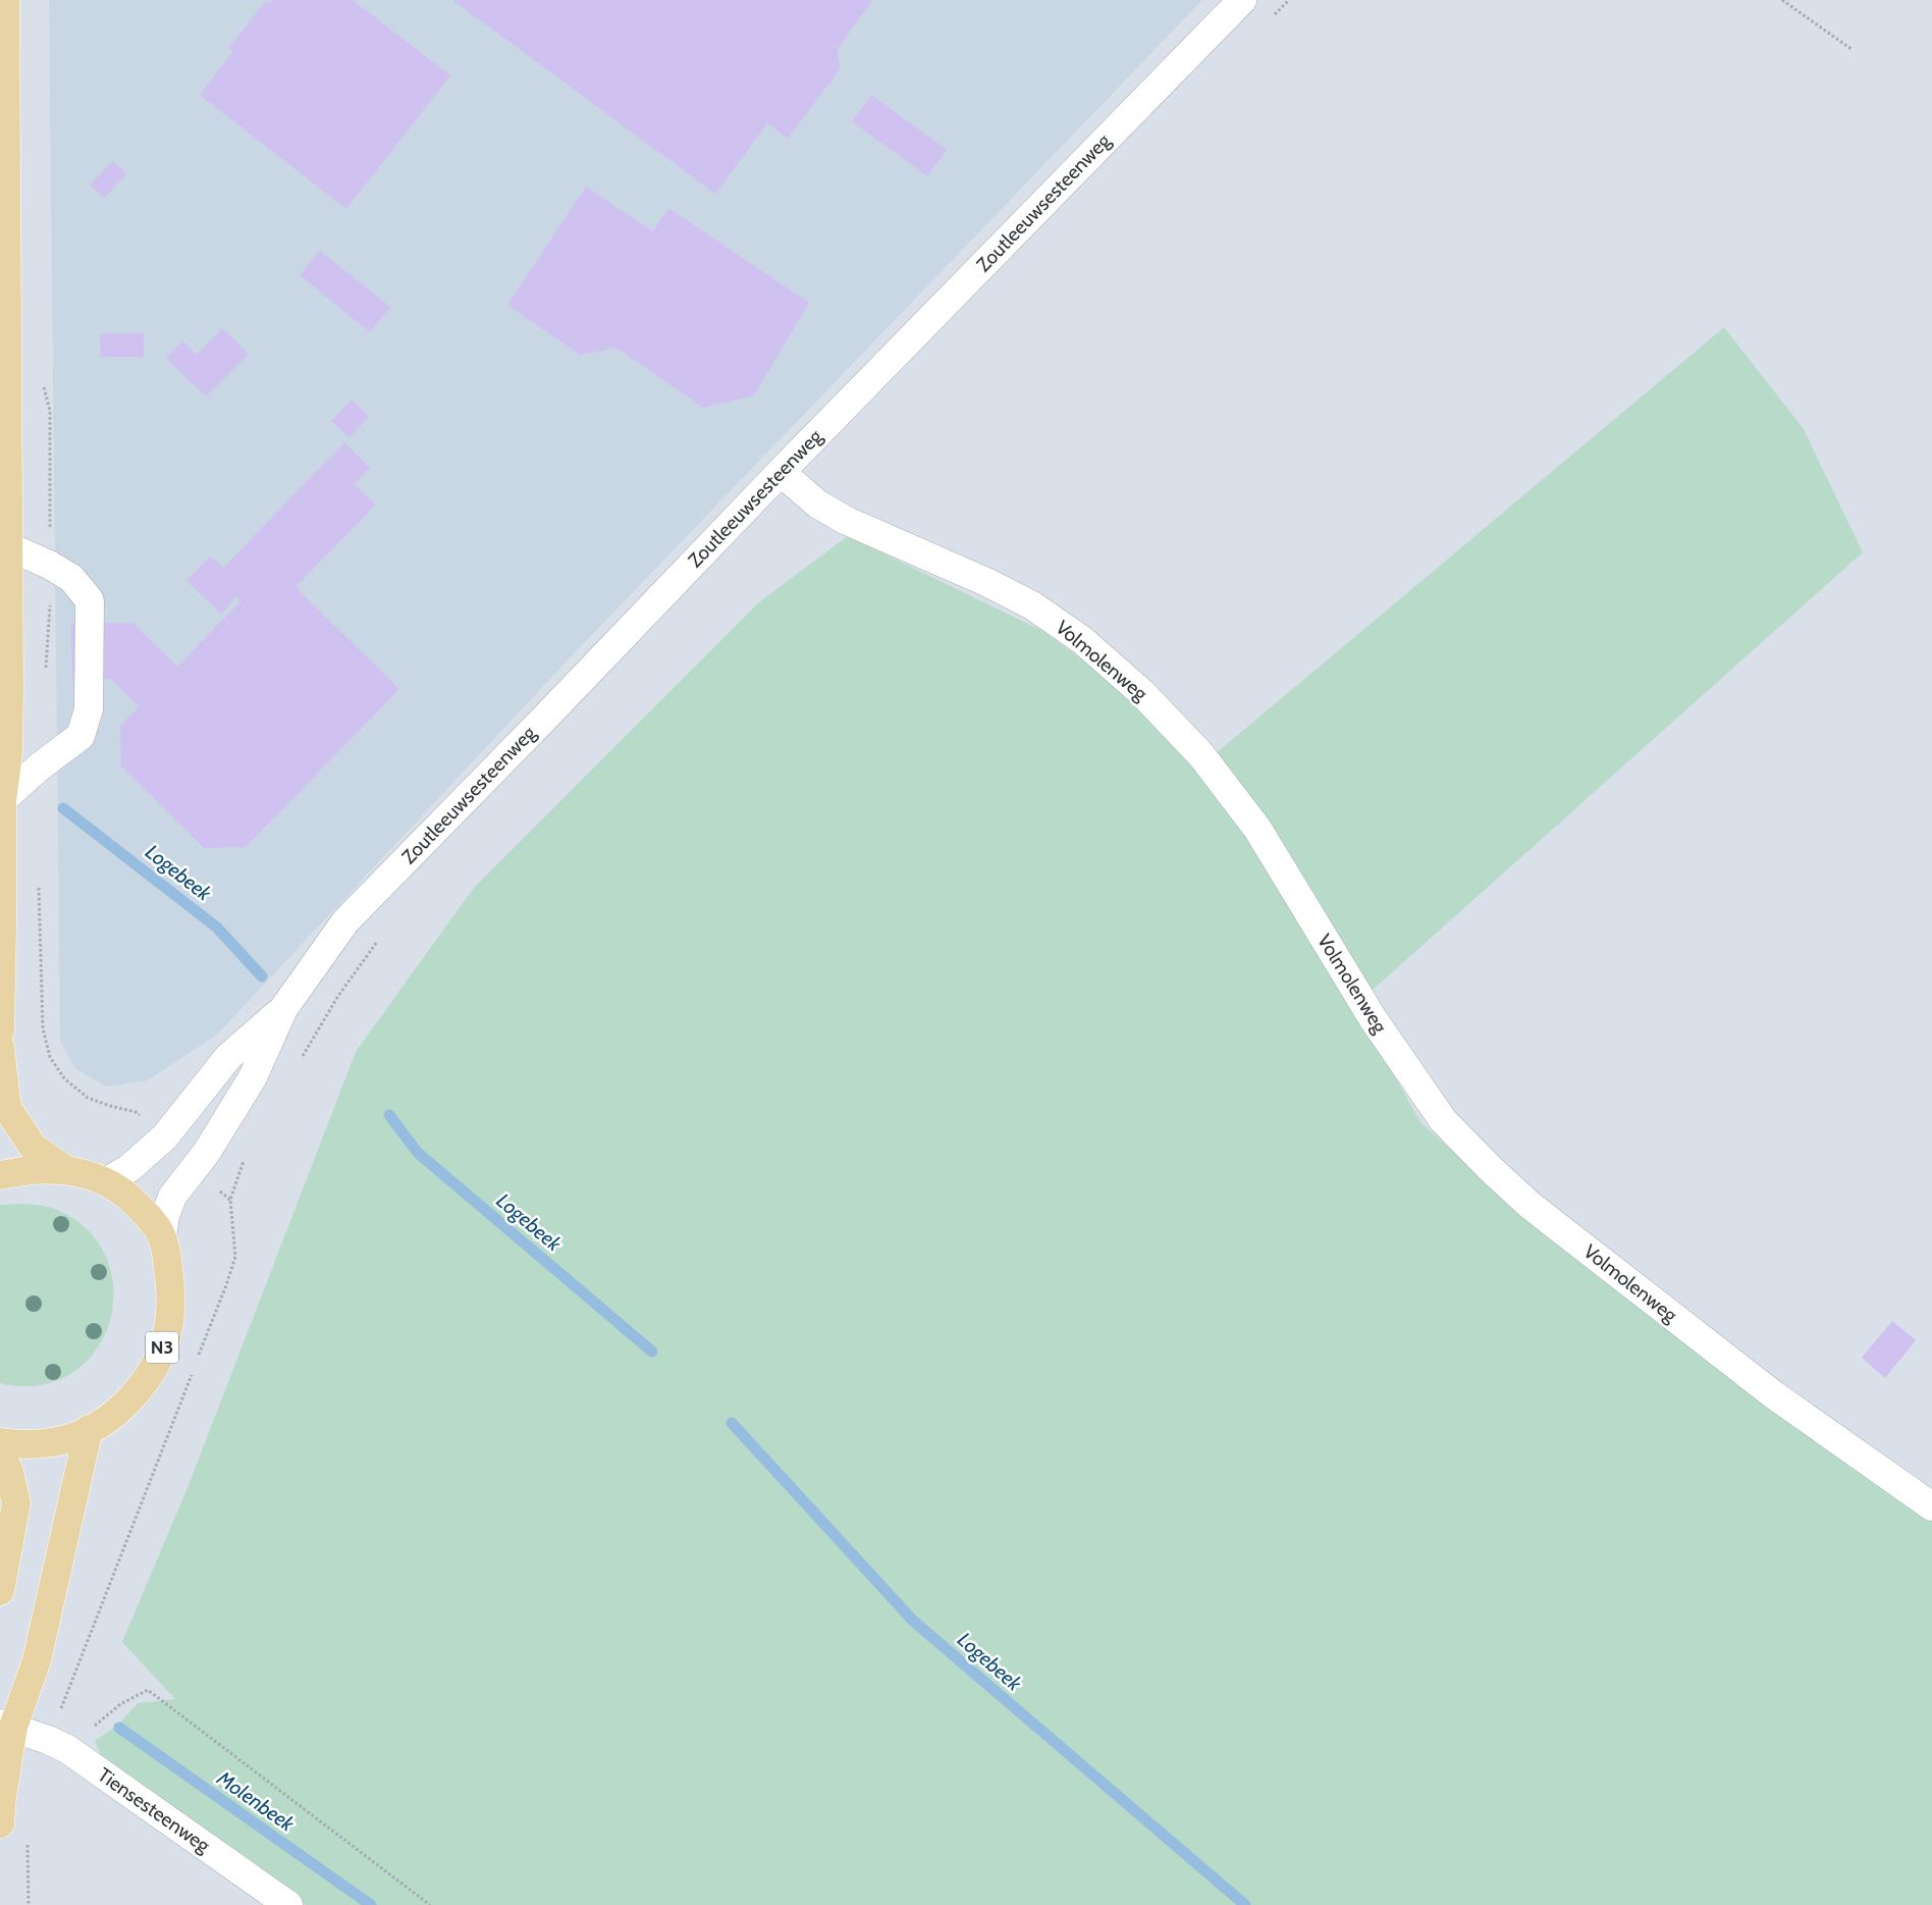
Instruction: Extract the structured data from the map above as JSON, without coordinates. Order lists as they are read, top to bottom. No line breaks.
{"streets":{"main road":["N3"],"street":["Zoutleeuwsesteenweg","Volmolenweg","Tiensesteenweg"]},"crossings":[["Zoutleeuwsesteenweg","Volmolenweg"],["Zoutleeuwsesteenweg","N3"]],"water":["Logebeek","Molenbeek"]}
